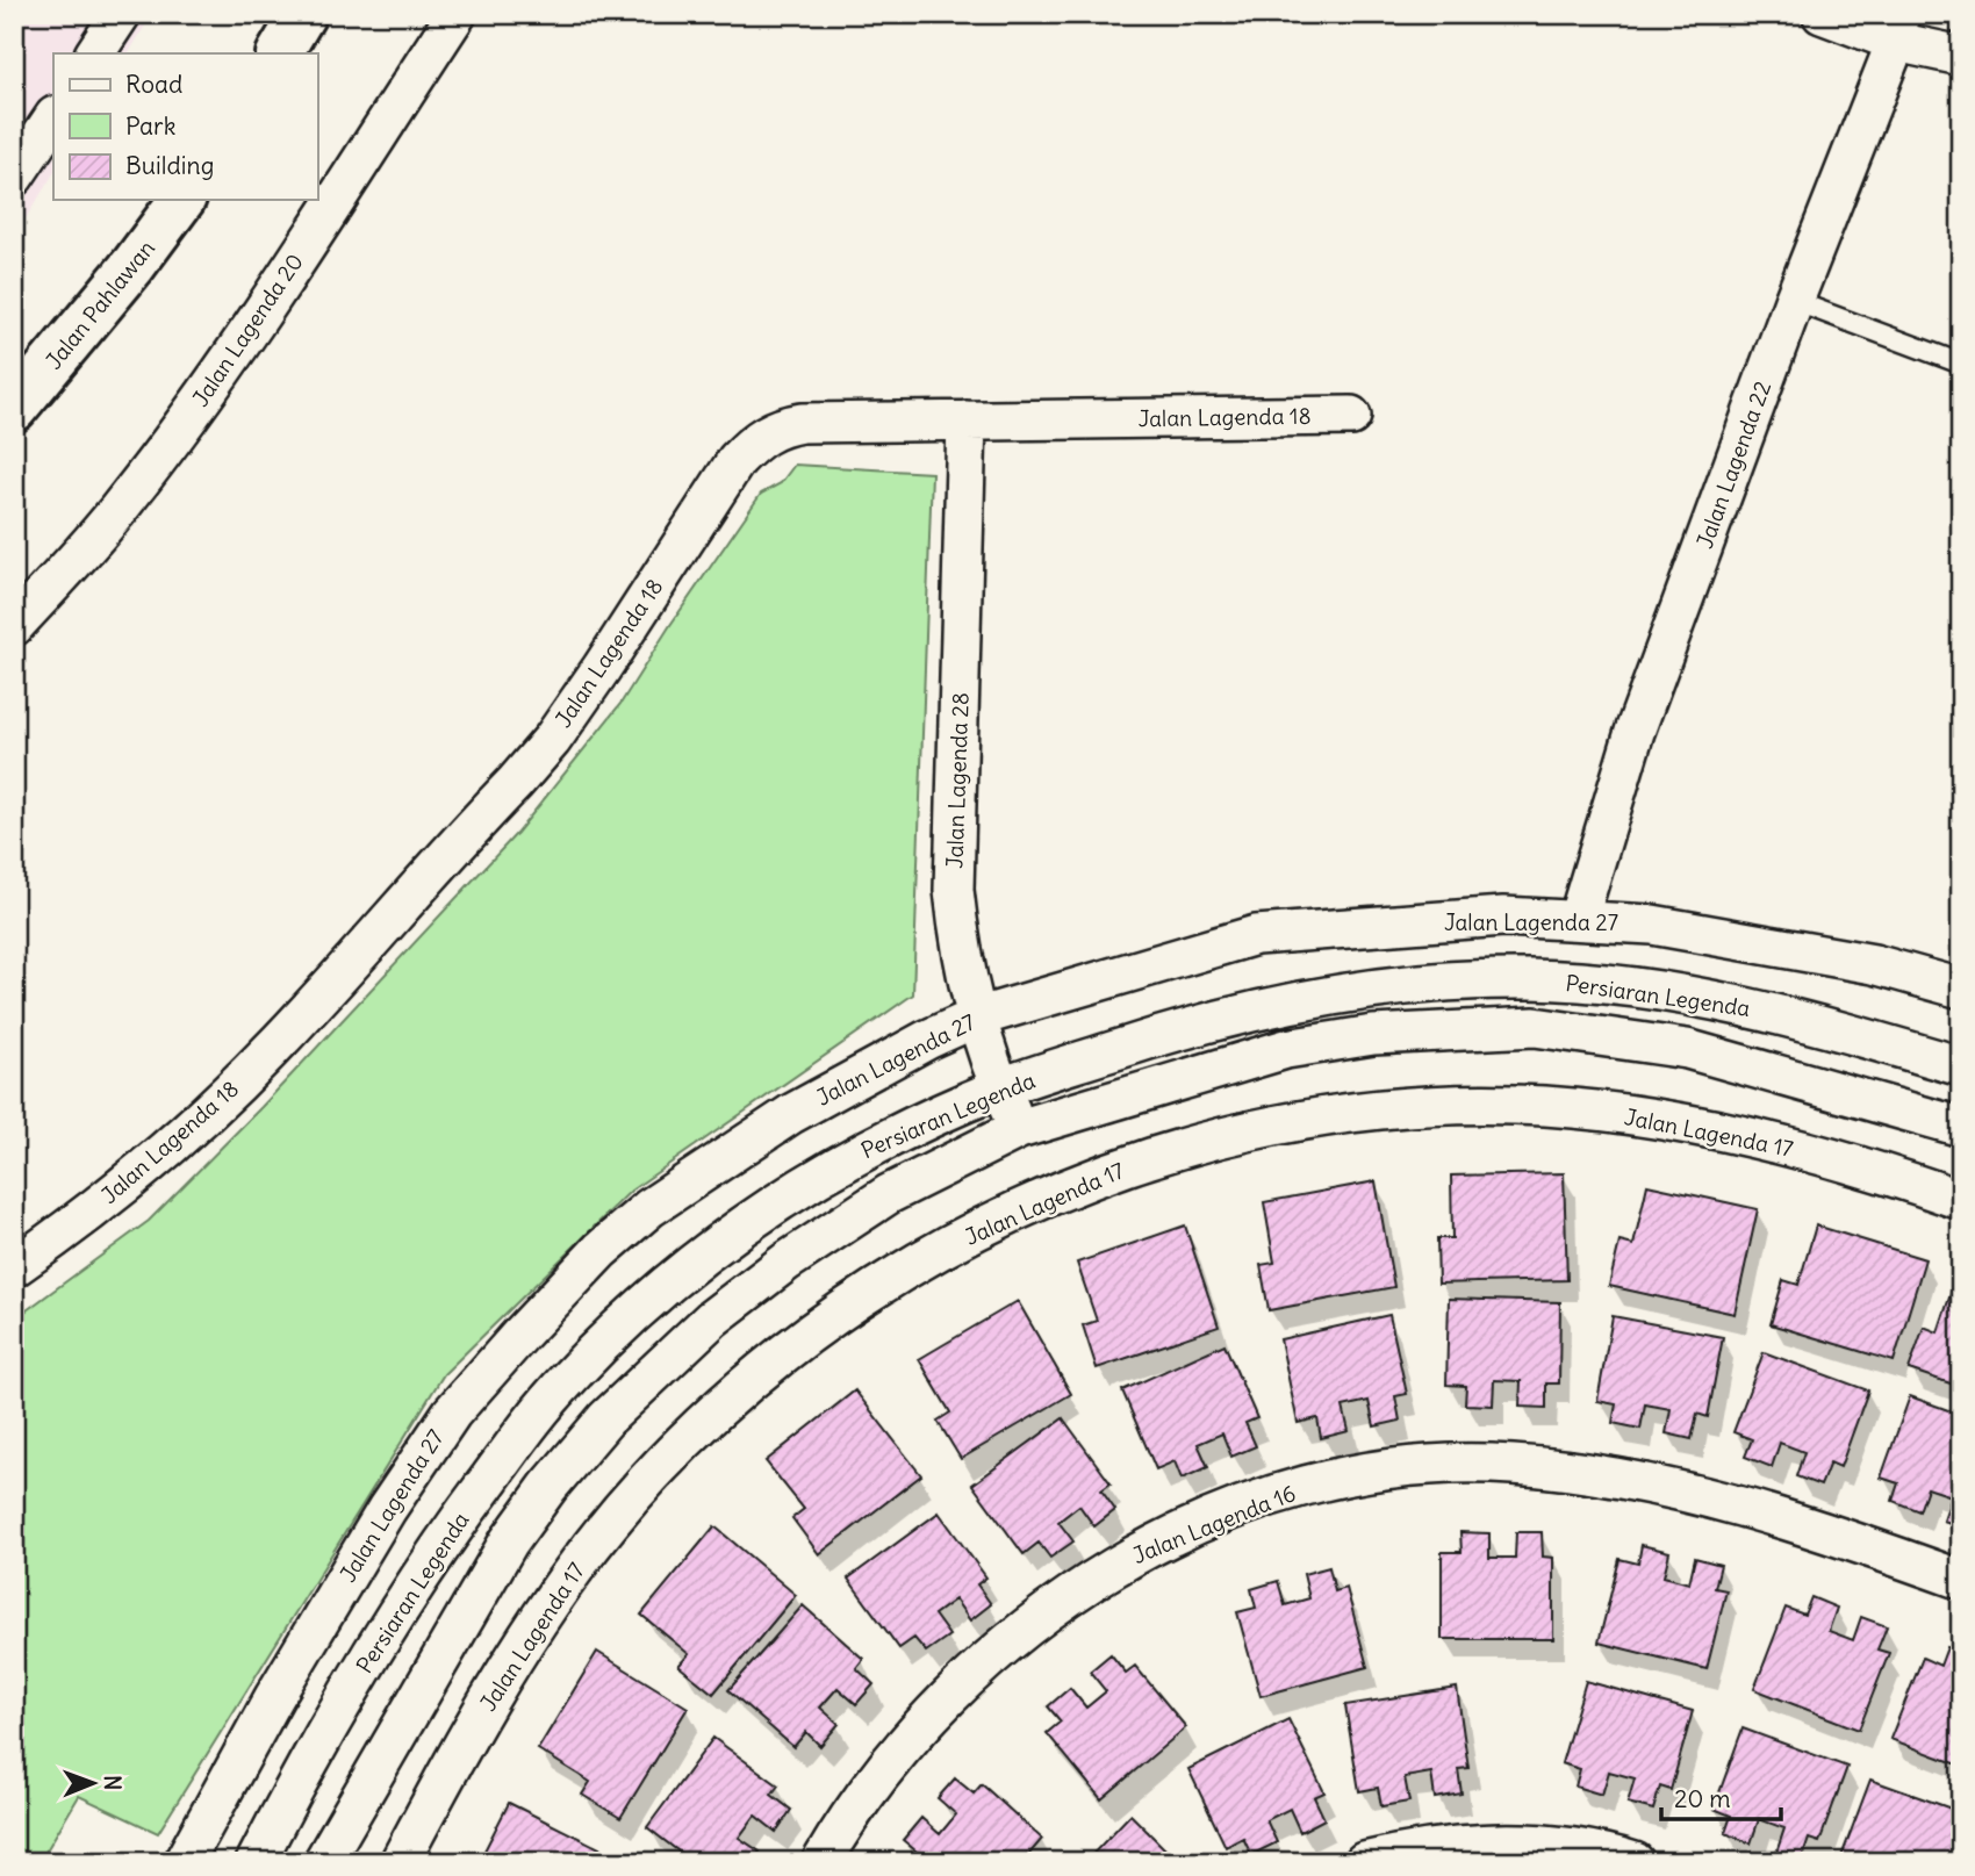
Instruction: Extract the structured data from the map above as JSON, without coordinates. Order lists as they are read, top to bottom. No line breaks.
{"streets":{"street":["Jalan Pahlawan","Jalan Lagenda 20","Jalan Lagenda 18","Jalan Lagenda 22","Jalan Lagenda 28","Jalan Lagenda 27","Persiaran Legenda","Jalan Lagenda 17","Jalan Lagenda 16"]},"crossings":[["Jalan Lagenda 18","Jalan Lagenda 28"],["Jalan Lagenda 22","Jalan Lagenda 27"],["Jalan Lagenda 28","Jalan Lagenda 27"],["Jalan Lagenda 28","Persiaran Legenda"]],"legend":["Road","Park","Building"],"scale_bar":"20 m","north":"right"}
